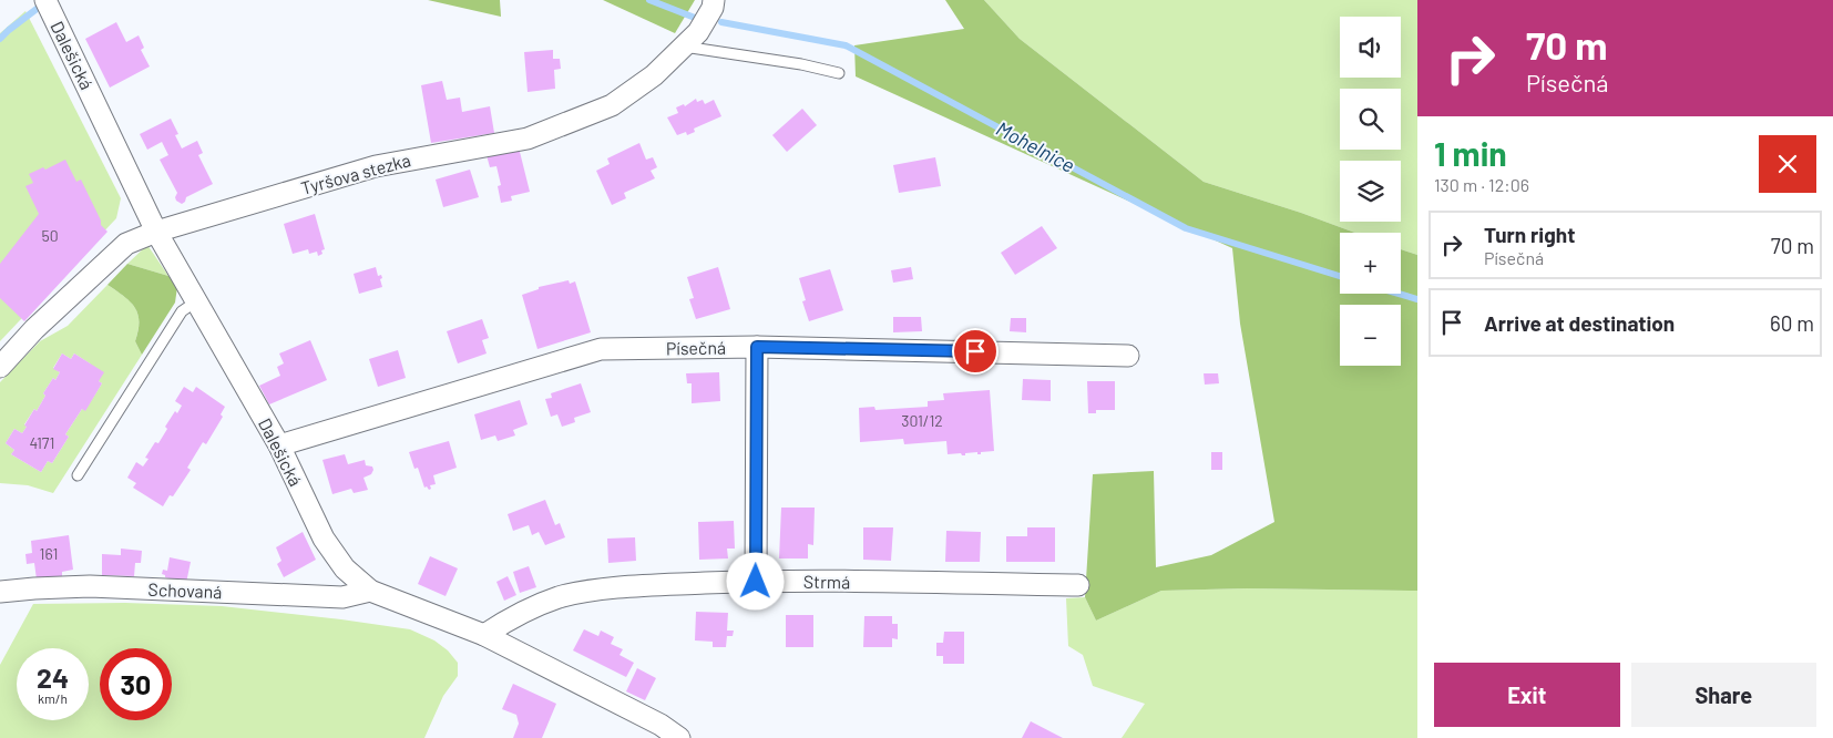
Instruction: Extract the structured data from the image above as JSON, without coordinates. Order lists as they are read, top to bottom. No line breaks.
{"streets":{"street":["Dalešická","Tyršova stezka","Písečná","Strmá","Schovaná"]},"crossings":[["Dalešická","Tyršova stezka"],["Dalešická","Písečná"],["Dalešická","Strmá"],["Dalešická","Schovaná"]],"water":["Mohelnice"],"house_numbers":["50","301/12","4171","161"],"page":{"turn":["70 m","Písečná"],"map_buttons":["+","−"],"heading":["1 min","130 m · 12:06"],"list":[{"name":"Turn right","note":"Písečná","value":"70 m"},{"name":"Arrive at destination","value":"60 m"}],"speed":"24 km/h","limit":"30","buttons":["Exit","Share"]}}
